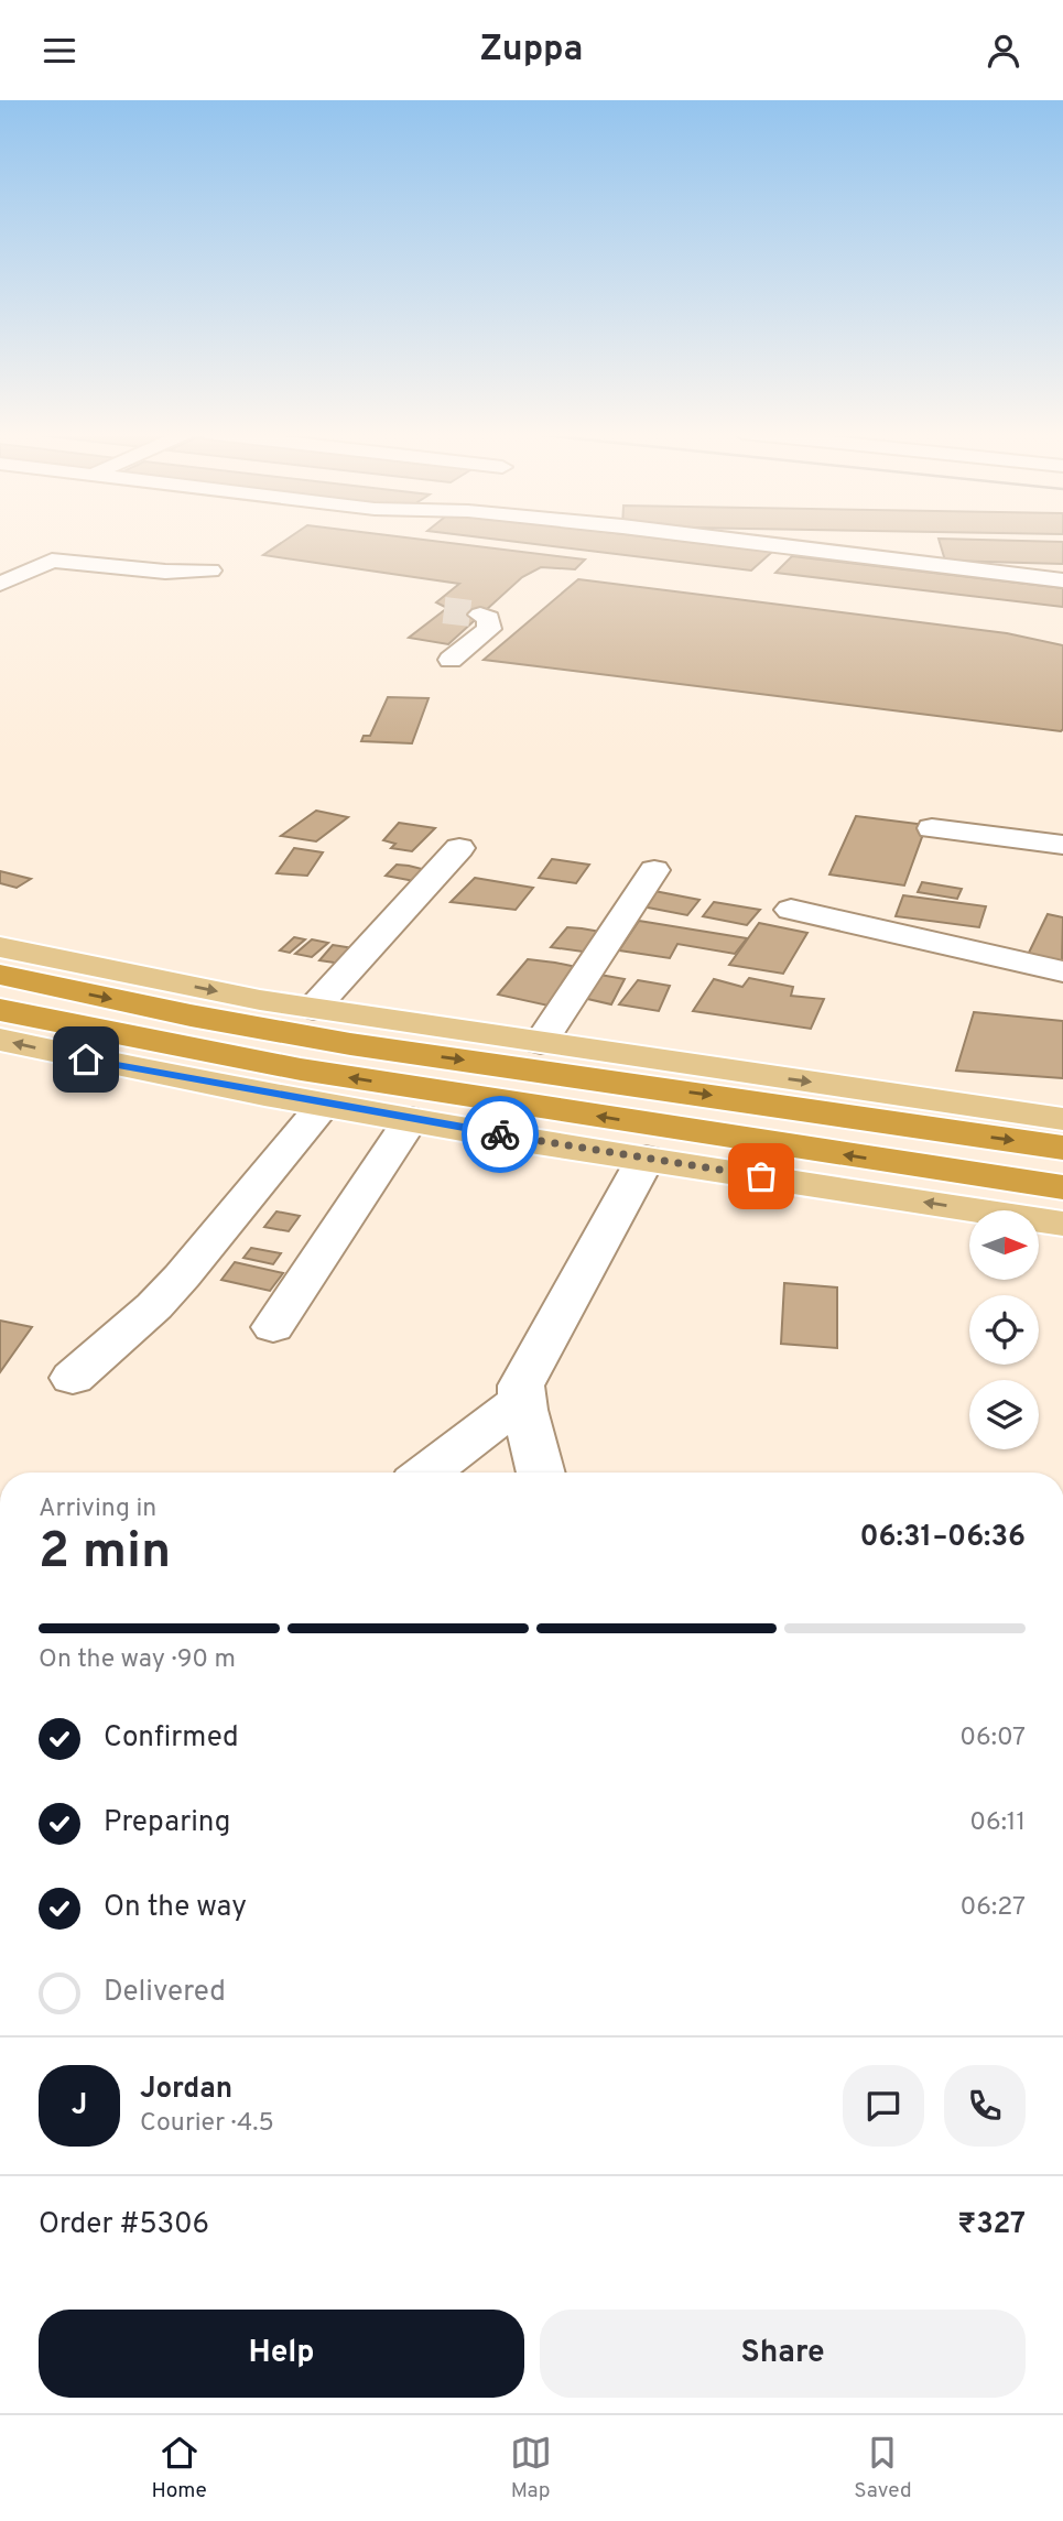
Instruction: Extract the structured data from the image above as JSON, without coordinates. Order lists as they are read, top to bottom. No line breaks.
{"north":"right","page":{"header":"Zuppa","heading":["2 min","Arriving in","06:31–06:36"],"panel":["Jordan","Courier · 4.5","Order #5306","₹327"],"bar":"On the way · 90 m","list":[["Confirmed","06:07"],["Preparing","06:11"],["On the way","06:27"],"Delivered"],"round":"J","buttons":["Help","Share"],"tabs":["Home","Map","Saved"]}}
